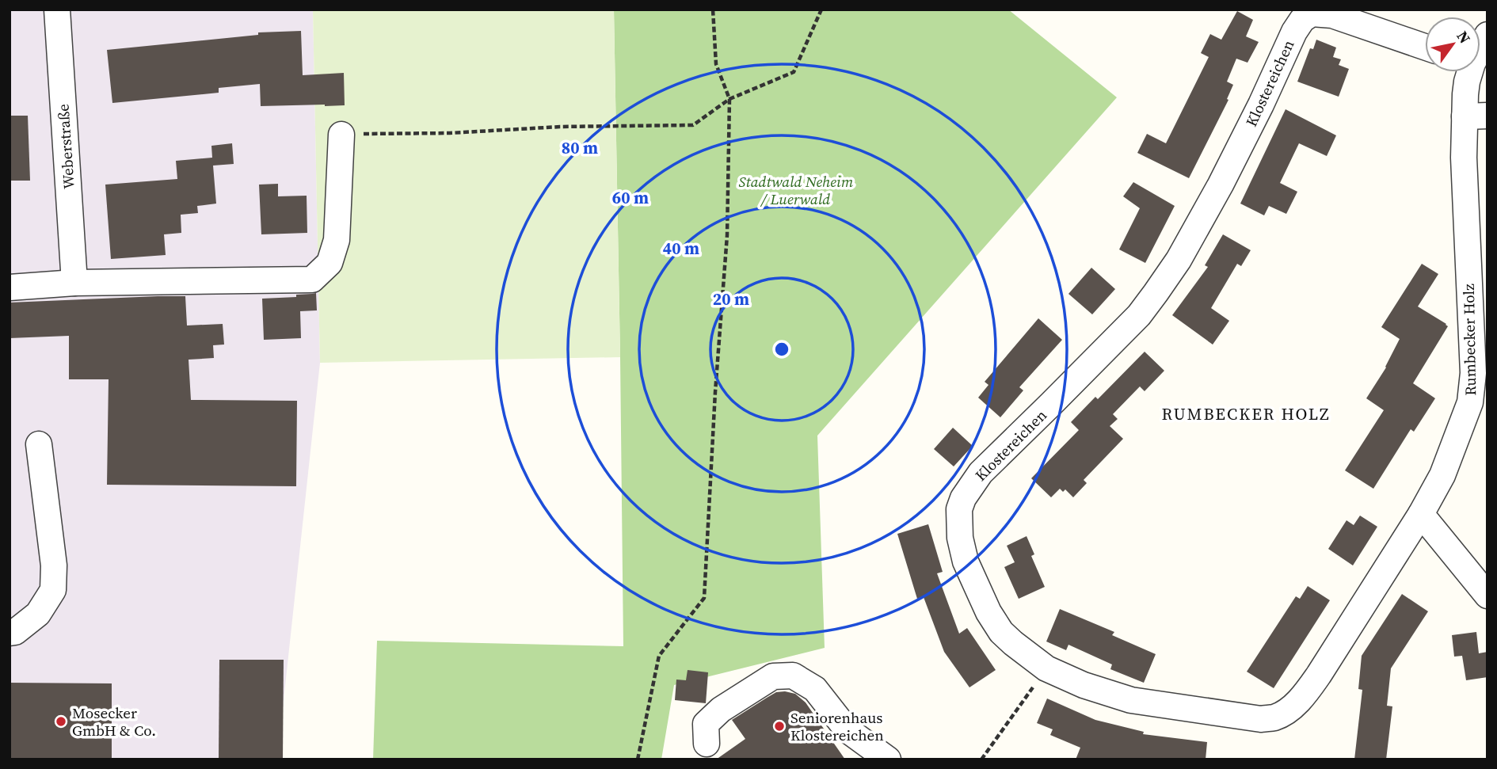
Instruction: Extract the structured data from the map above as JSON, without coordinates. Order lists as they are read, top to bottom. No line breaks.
{"streets":{"street":["Klostereichen","Weberstraße","Rumbecker Holz"]},"crossings":[["Klostereichen","Rumbecker Holz"]],"districts":["RUMBECKER HOLZ"],"parks":["Stadtwald Neheim / Luerwald"],"places":["Mosecker GmbH & Co.","Seniorenhaus Klostereichen"],"north":"top right","rings":["80 m","60 m","40 m","20 m"]}
